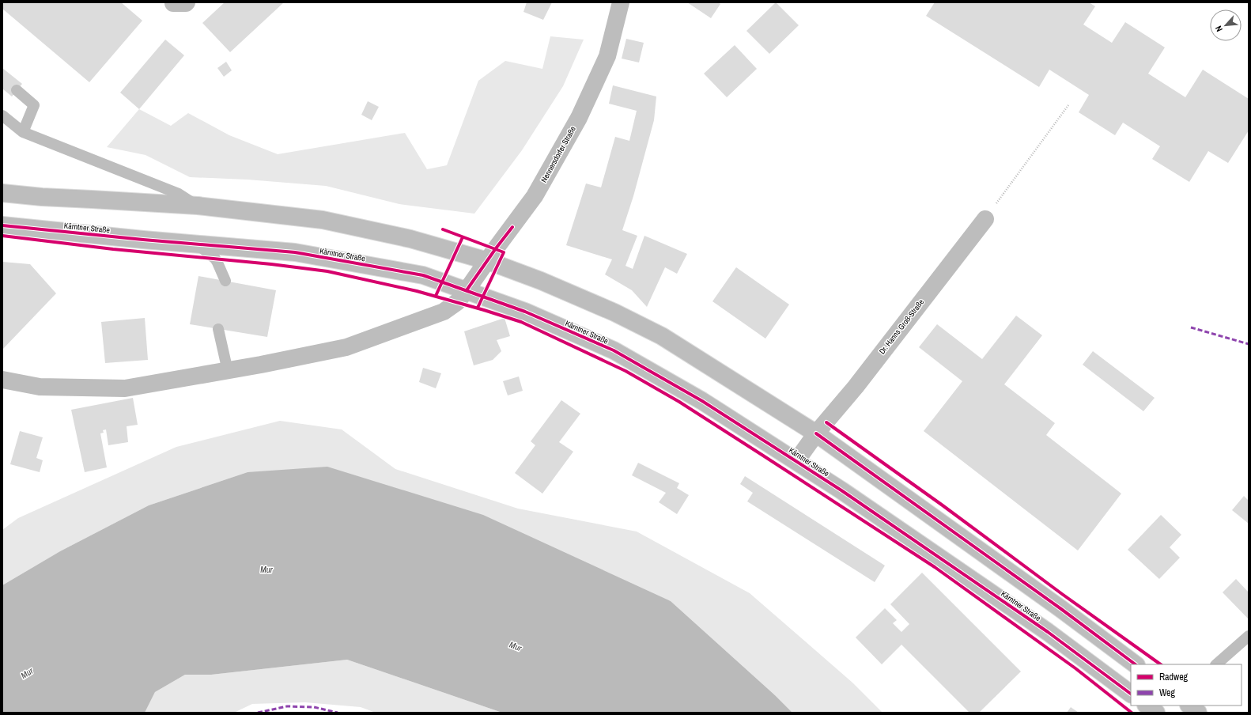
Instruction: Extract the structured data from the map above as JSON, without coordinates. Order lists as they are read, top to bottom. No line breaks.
{"streets":{"main road":["Nennersdorfer Straße","Kärntner Straße","Dr. Hanns Groß-Straße"]},"crossings":[["Nennersdorfer Straße","Kärntner Straße"],["Kärntner Straße","Dr. Hanns Groß-Straße"]],"water":["Mur"],"legend":["Radweg","Weg"],"north":"bottom left"}
